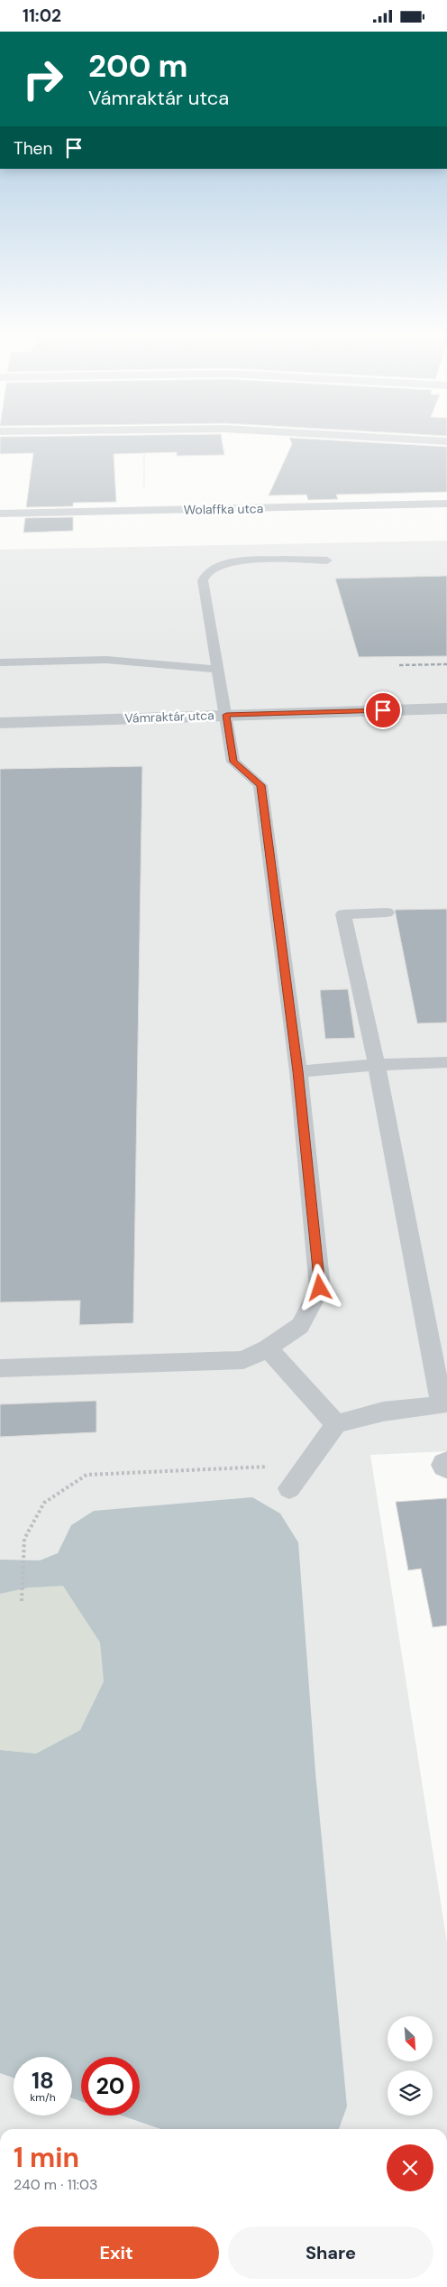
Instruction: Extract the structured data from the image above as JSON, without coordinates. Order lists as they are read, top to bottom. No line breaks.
{"streets":{"street":["Wolaffka utca","Vámraktár utca"]},"north":"bottom right","page":{"status":"11:02","turn":["200 m","Vámraktár utca"],"then":"Then","speed":"18 km/h","limit":"20","heading":["1 min","240 m · 11:03"],"buttons":["Exit","Share"]}}
